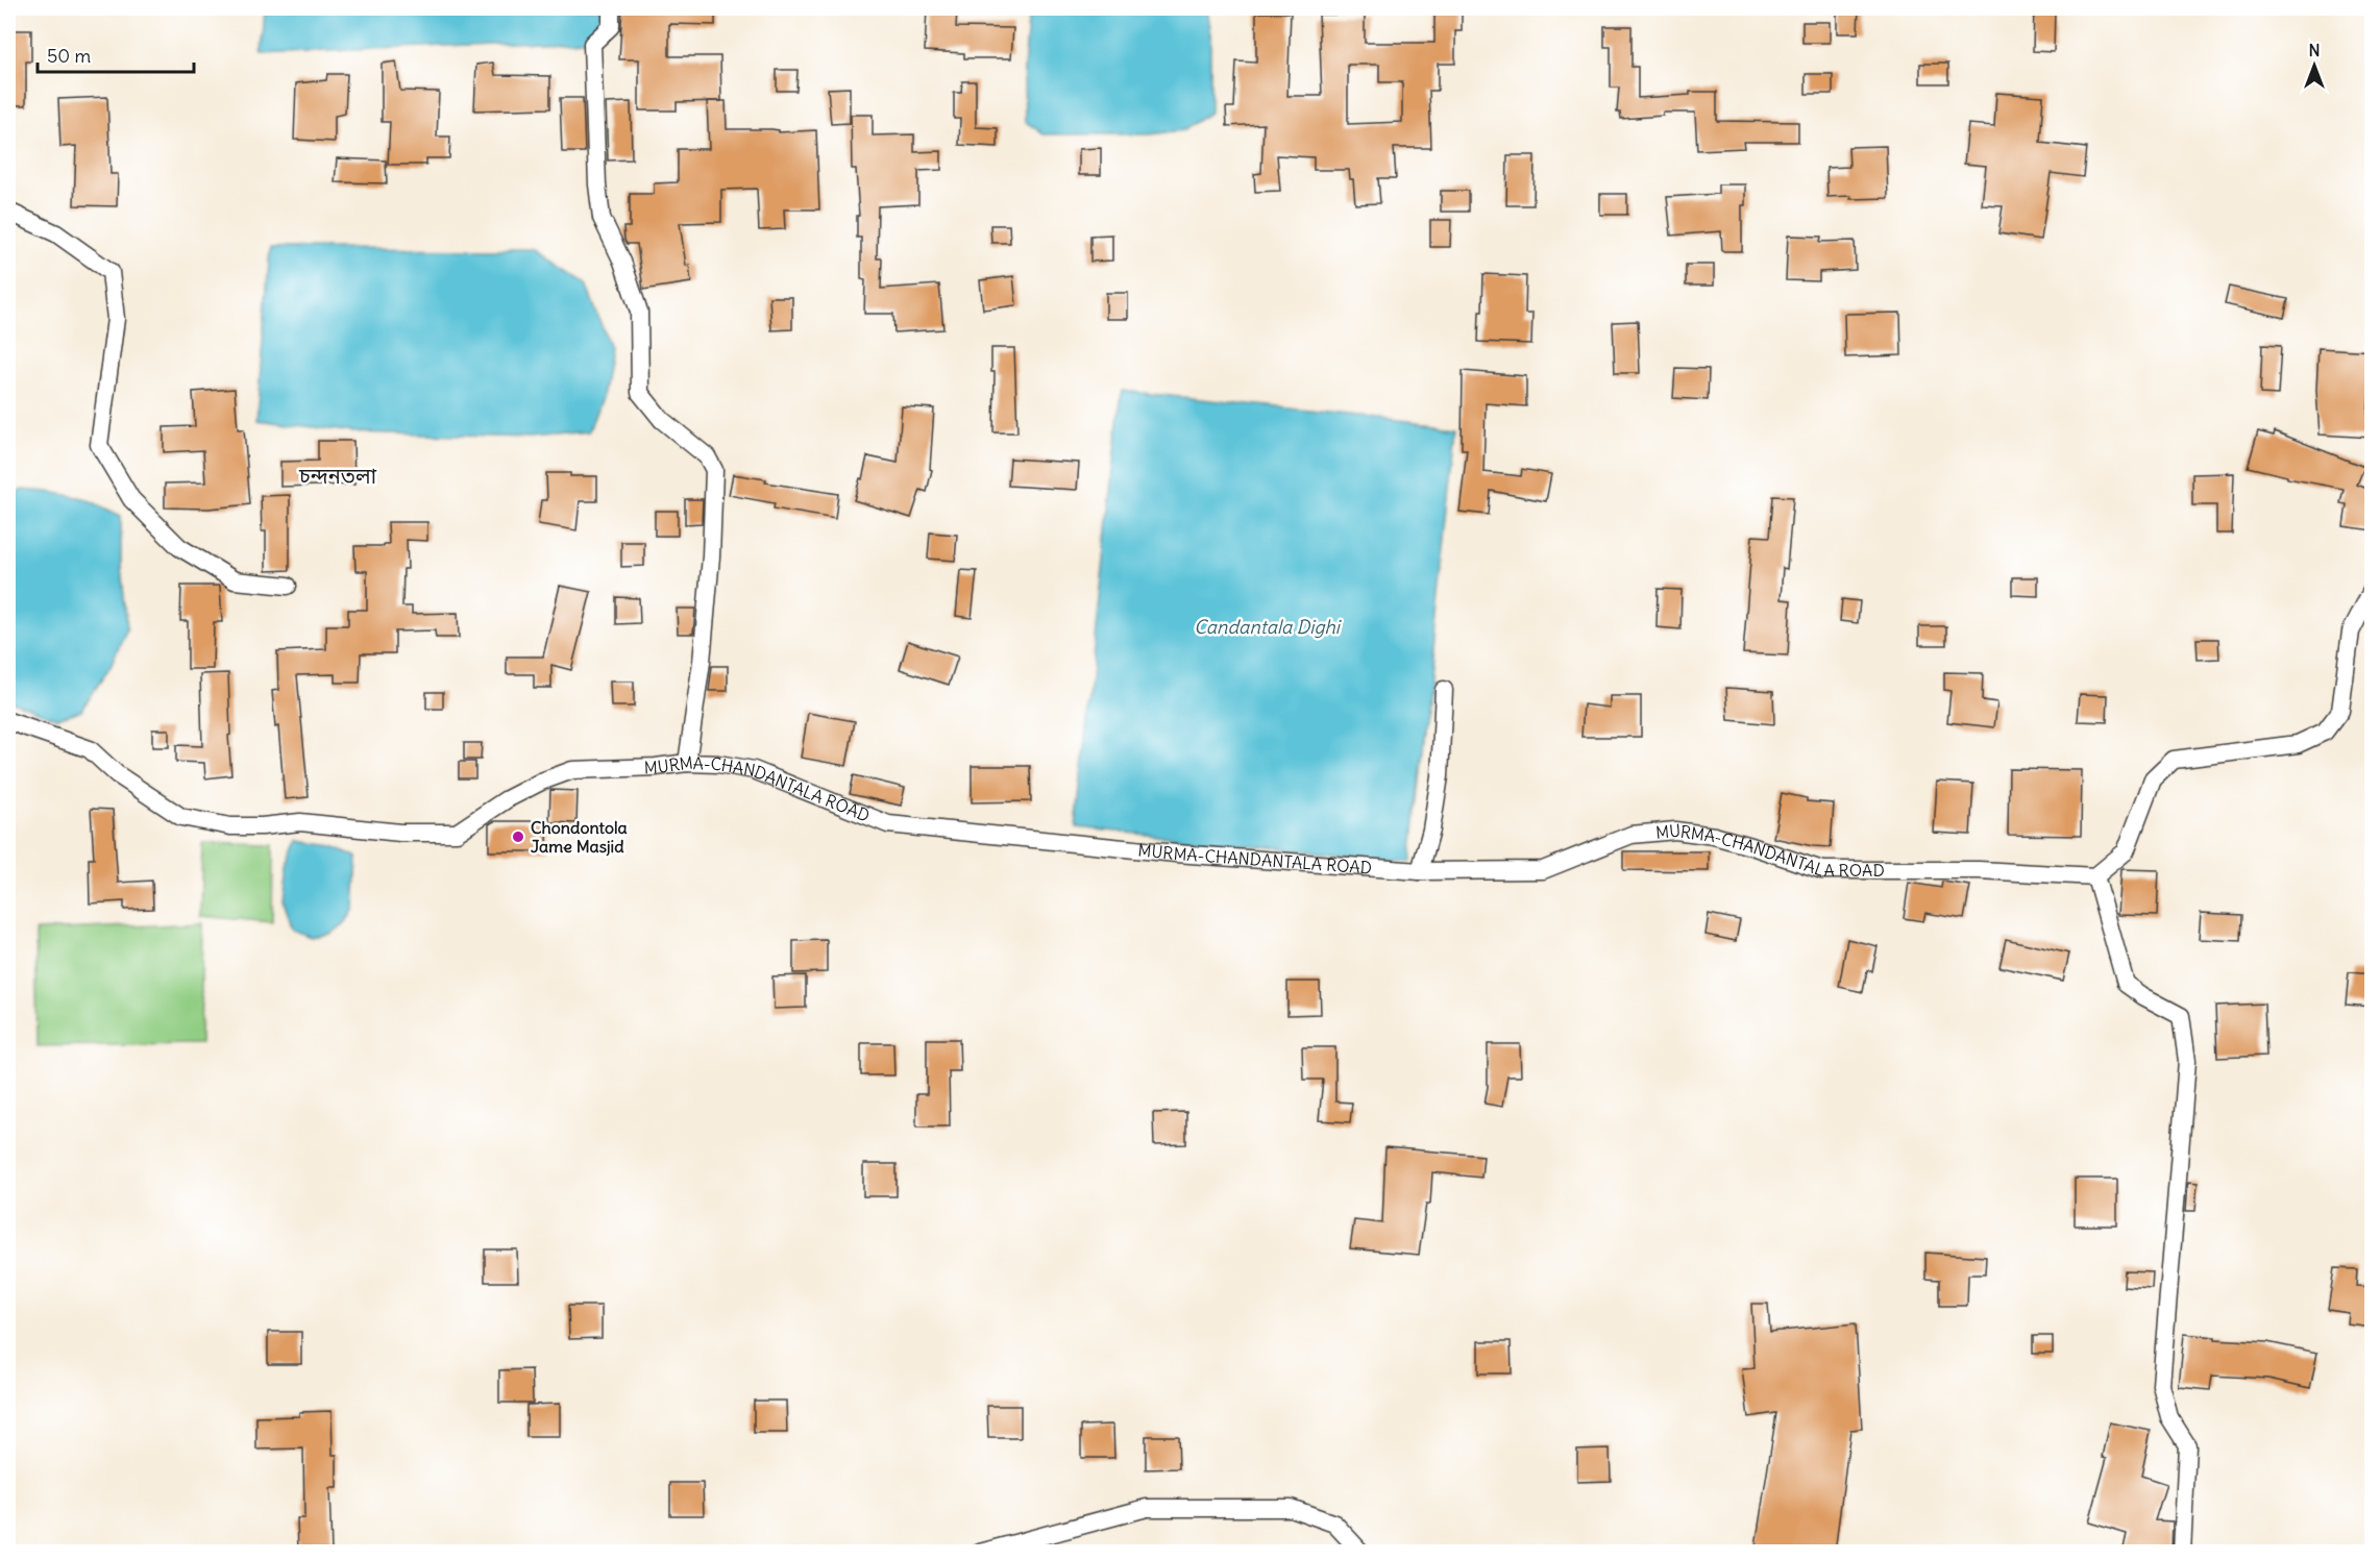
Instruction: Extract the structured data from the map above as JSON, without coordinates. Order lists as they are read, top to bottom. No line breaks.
{"streets":{"street":["MURMA-CHANDANTALA ROAD"]},"districts":["চন্দনতলা"],"water":["Candantala Dighi"],"places":["Chondontola Jame Masjid"],"scale_bar":"50 m","north":"top"}
